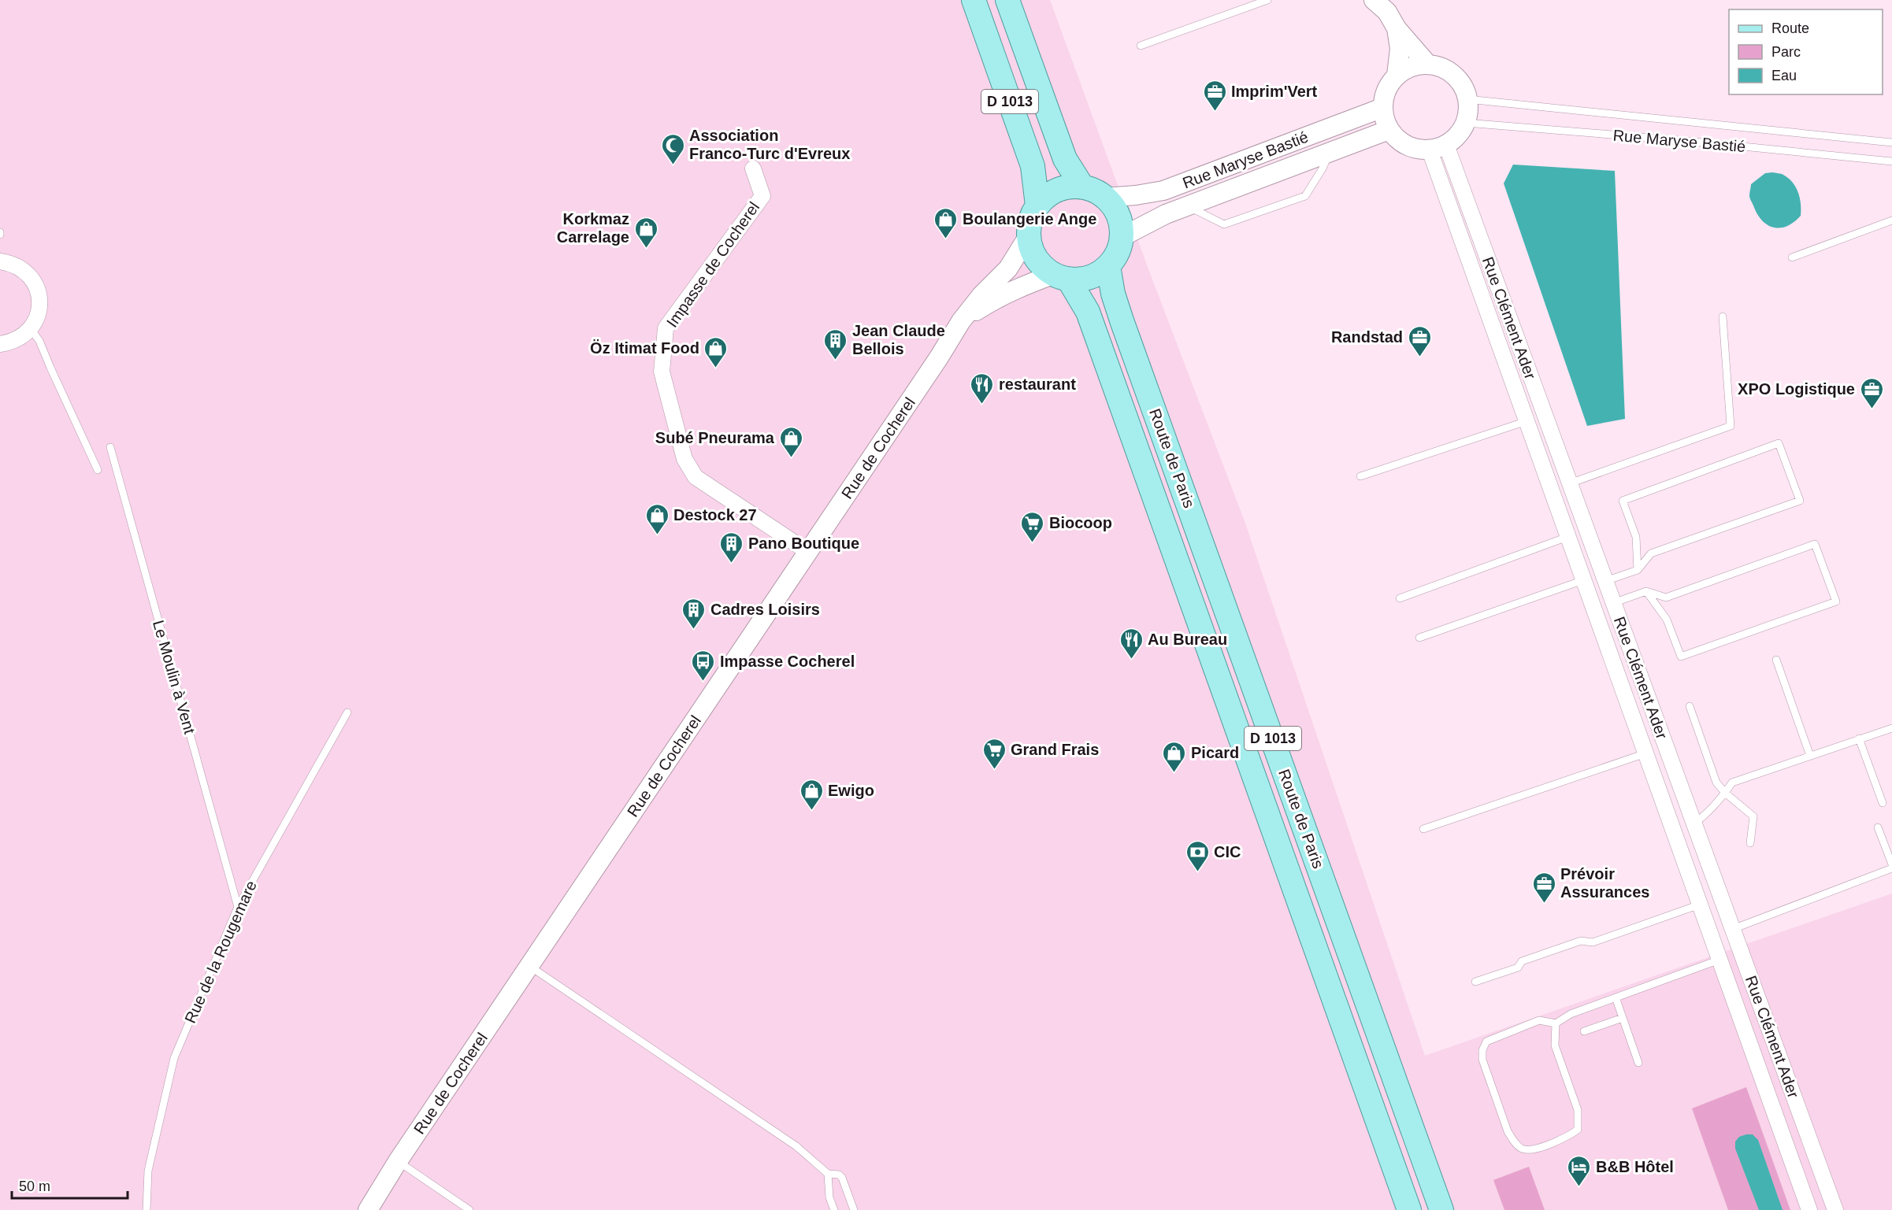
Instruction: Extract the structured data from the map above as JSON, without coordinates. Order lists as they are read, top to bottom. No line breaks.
{"streets":{"main road":["D 1013","Route de Paris"],"street":["Rue Maryse Bastié","Impasse de Cocherel","Rue Clément Ader","Rue de Cocherel"],"lane":["Le Moulin à Vent","Rue de la Rougemare"]},"crossings":[["D 1013","Rue Maryse Bastié"],["D 1013","Rue de Cocherel"],["D 1013","Route de Paris"],["Rue Maryse Bastié","Rue Clément Ader"],["Rue Maryse Bastié","Rue de Cocherel"],["Rue Maryse Bastié","Route de Paris"],["Impasse de Cocherel","Rue de Cocherel"],["Rue de Cocherel","Route de Paris"],["Le Moulin à Vent","Rue de la Rougemare"]],"places":{"office":["Imprim'Vert","Randstad","XPO Logistique","Prévoir Assurances"],"mosque":["Association Franco-Turc d'Evreux"],"shop":["Boulangerie Ange","Korkmaz Carrelage","Öz Itimat Food","Subé Pneurama","Destock 27","Picard","Ewigo"],"building":["Jean Claude Bellois","Pano Boutique","Cadres Loisirs"],"restaurant":["restaurant","Au Bureau"],"supermarket":["Biocoop","Grand Frais"],"bus stop":["Impasse Cocherel"],"bank":["CIC"],"hotel":["B&B Hôtel"]},"legend":["Route","Parc","Eau"],"scale_bar":"50 m"}
